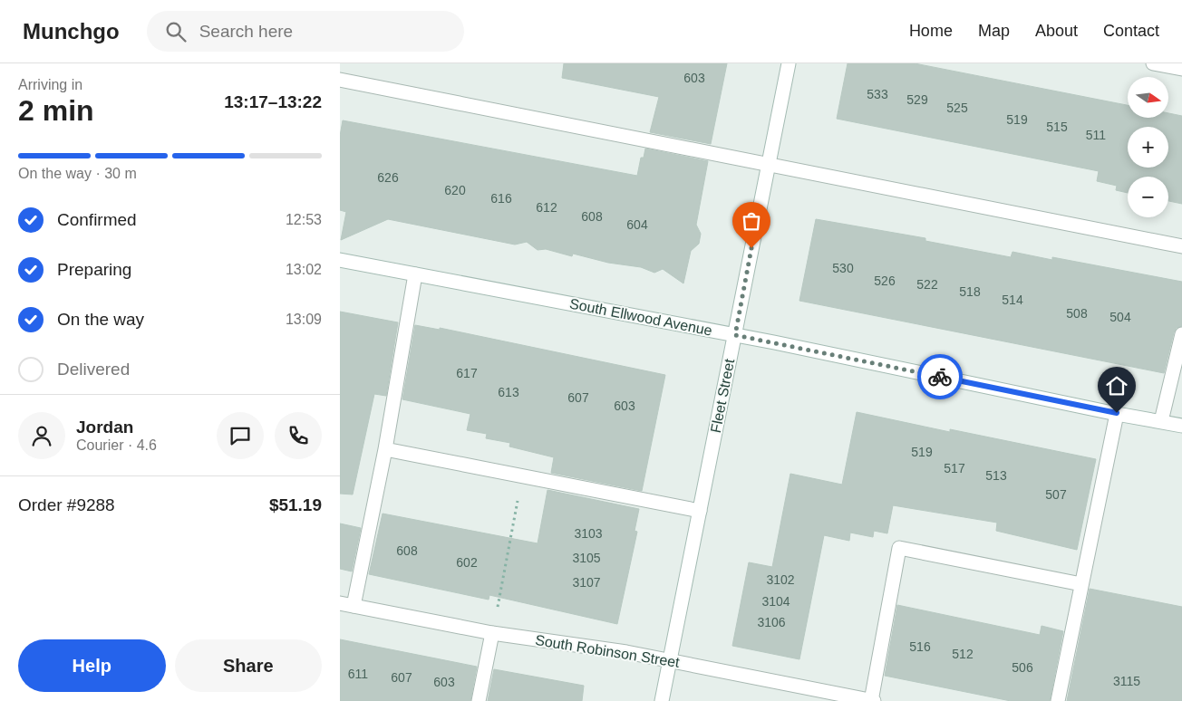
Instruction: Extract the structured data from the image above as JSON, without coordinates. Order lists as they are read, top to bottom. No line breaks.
{"streets":{"street":["South Ellwood Avenue","Fleet Street","South Robinson Street"]},"crossings":[["South Ellwood Avenue","Fleet Street"],["Fleet Street","South Robinson Street"]],"house_numbers":["603","533","529","525","519","515","511","626","620","616","612","608","604","530","526","522","518","514","508","504","617","613","607","603","519","517","513","507","3103","608","3105","602","3102","3107","3104","3106","516","512","506","611","607","3115","603"],"north":"right","page":{"header":"Munchgo","search":"Search here","nav":["Home","Map","About","Contact"],"heading":["2 min","Arriving in","13:17–13:22"],"panel":["Jordan","Courier · 4.6","Order #9288","$51.19"],"map_buttons":["+","−"],"bar":"On the way · 30 m","list":[["Confirmed","12:53"],["Preparing","13:02"],["On the way","13:09"],"Delivered"],"buttons":["Help","Share"]}}
